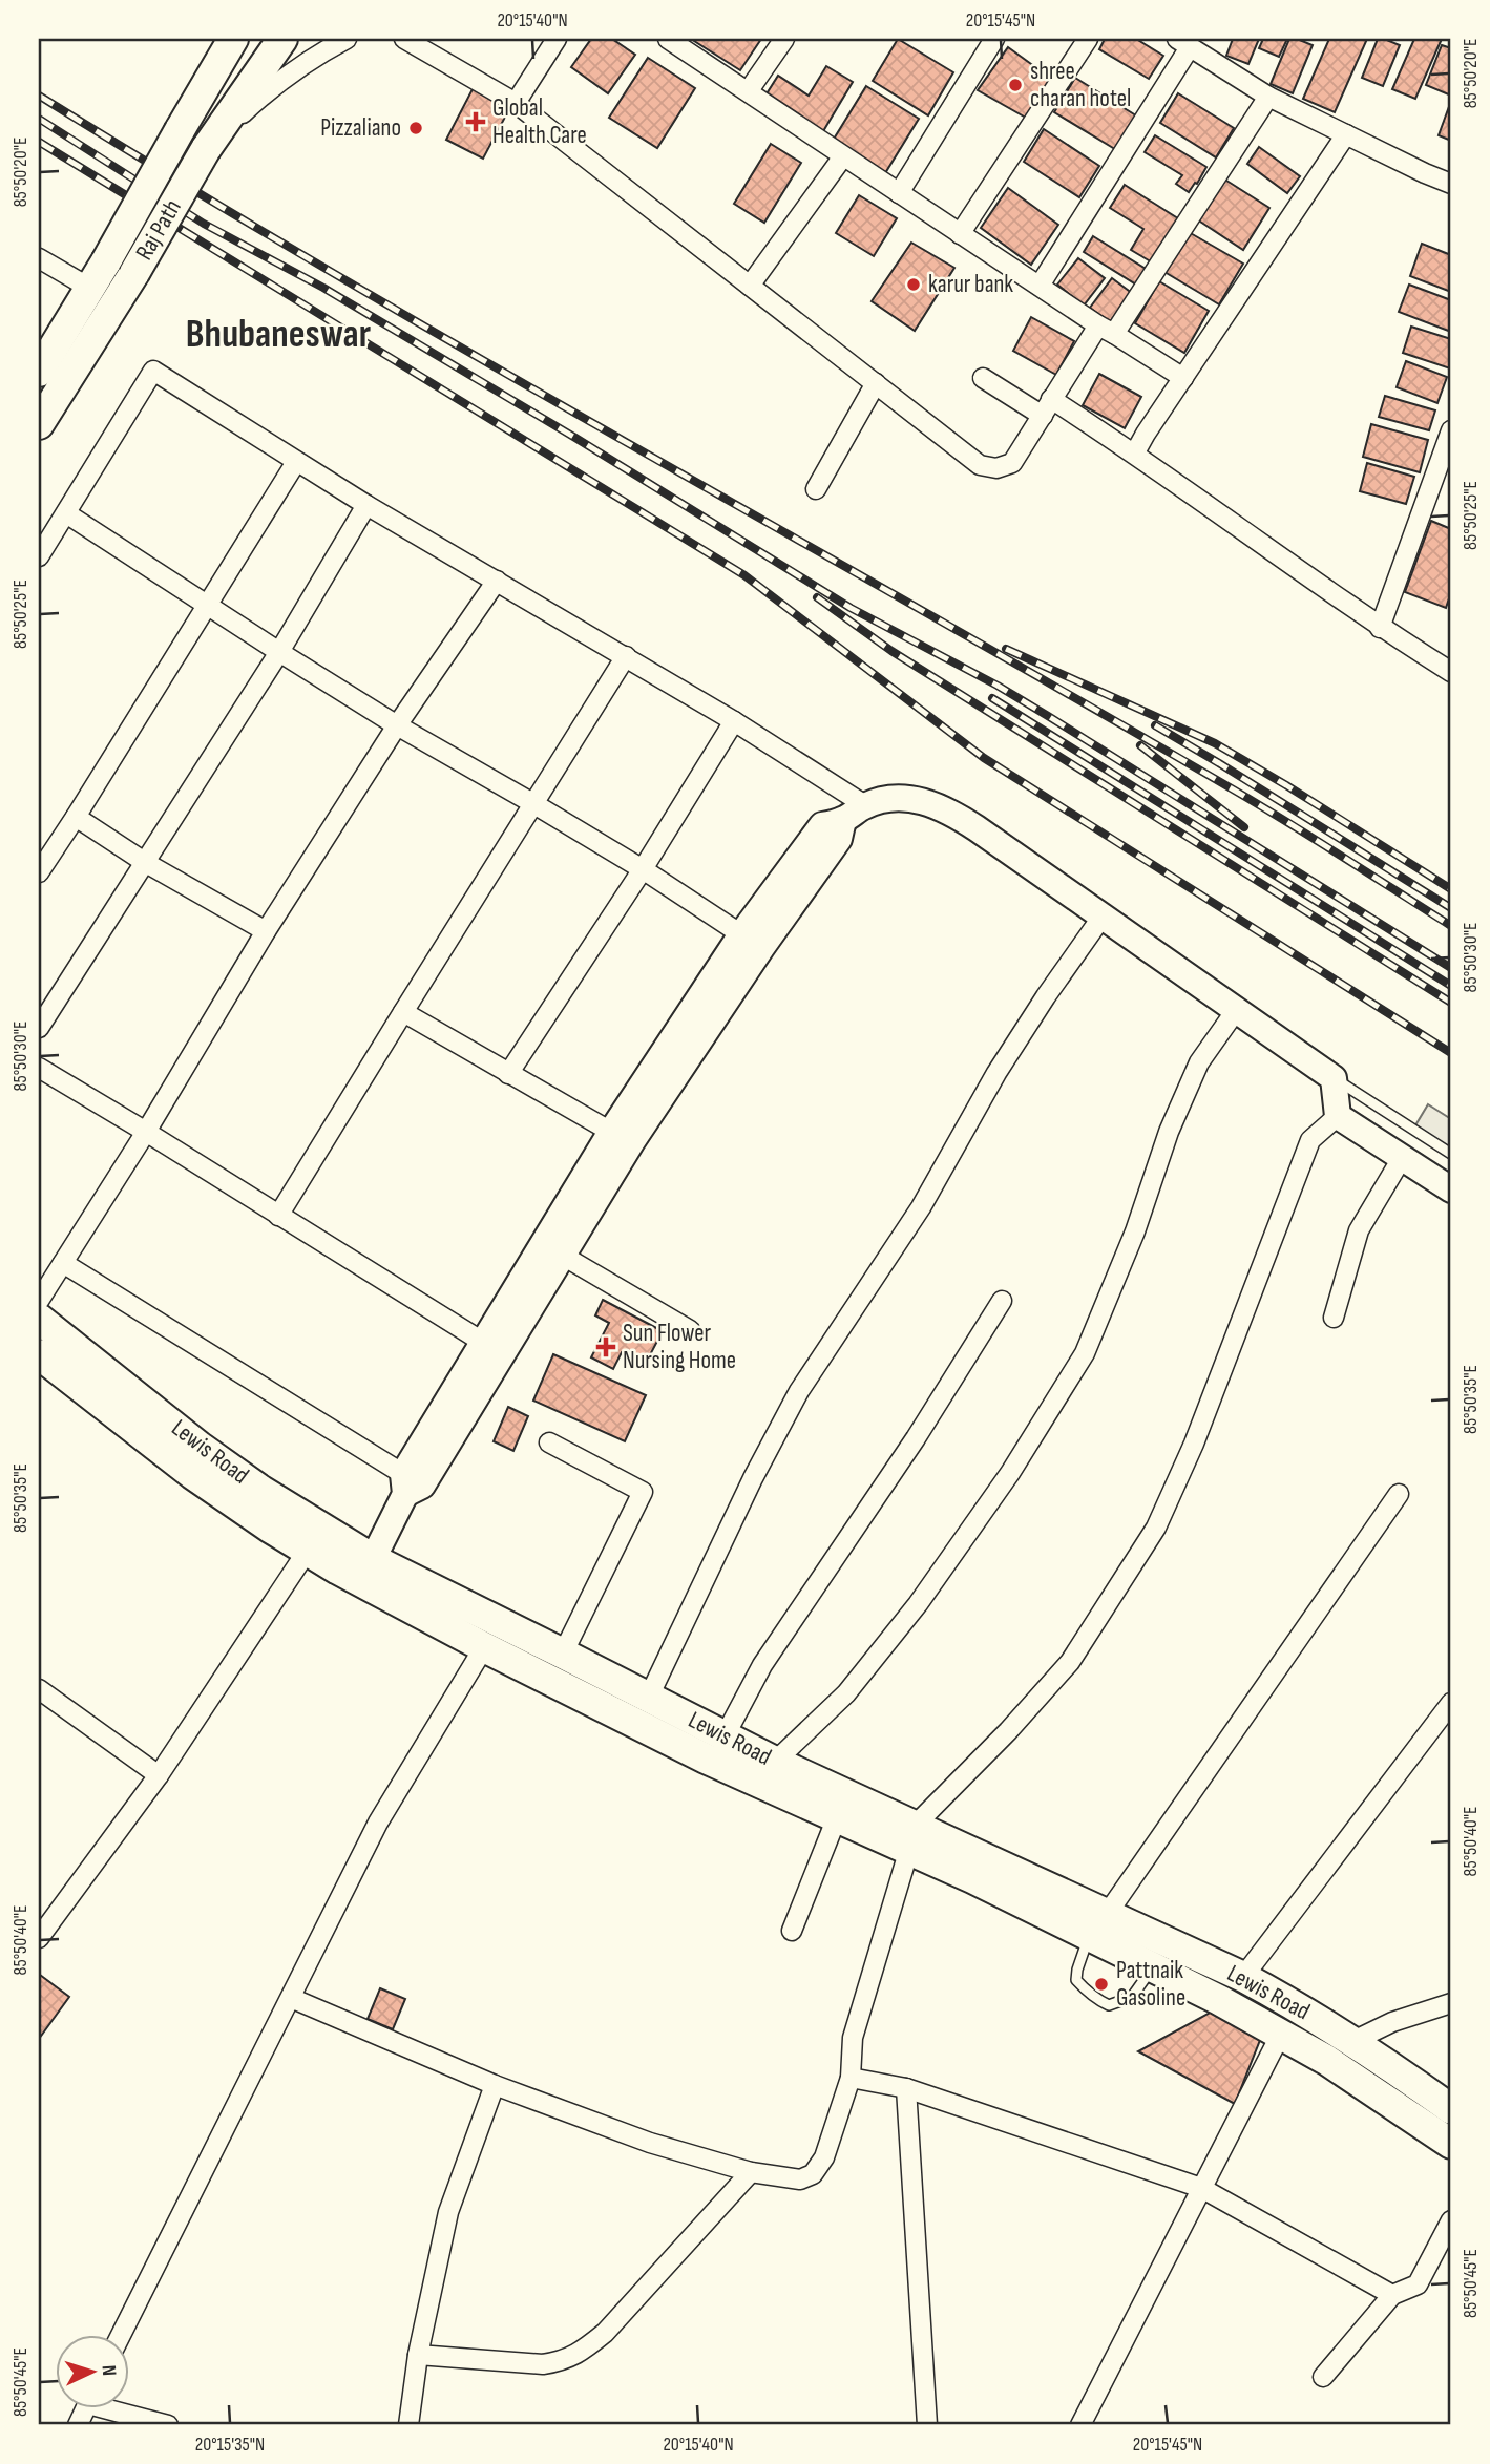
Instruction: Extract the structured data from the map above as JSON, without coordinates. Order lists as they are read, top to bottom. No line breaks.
{"streets":{"main road":["Raj Path","Lewis Road"]},"districts":["Bhubaneswar"],"places":{"other":["shree charan hotel","Pizzaliano","karur bank","Pattnaik Gasoline"],"health":["Global Health Care","Sun Flower Nursing Home"]},"north":"right","coordinates":["20°15'40\"N","20°15'45\"N","85°50'20\"E","85°50'25\"E","85°50'30\"E","85°50'35\"E","85°50'40\"E","85°50'45\"E","20°15'35\"N"]}
